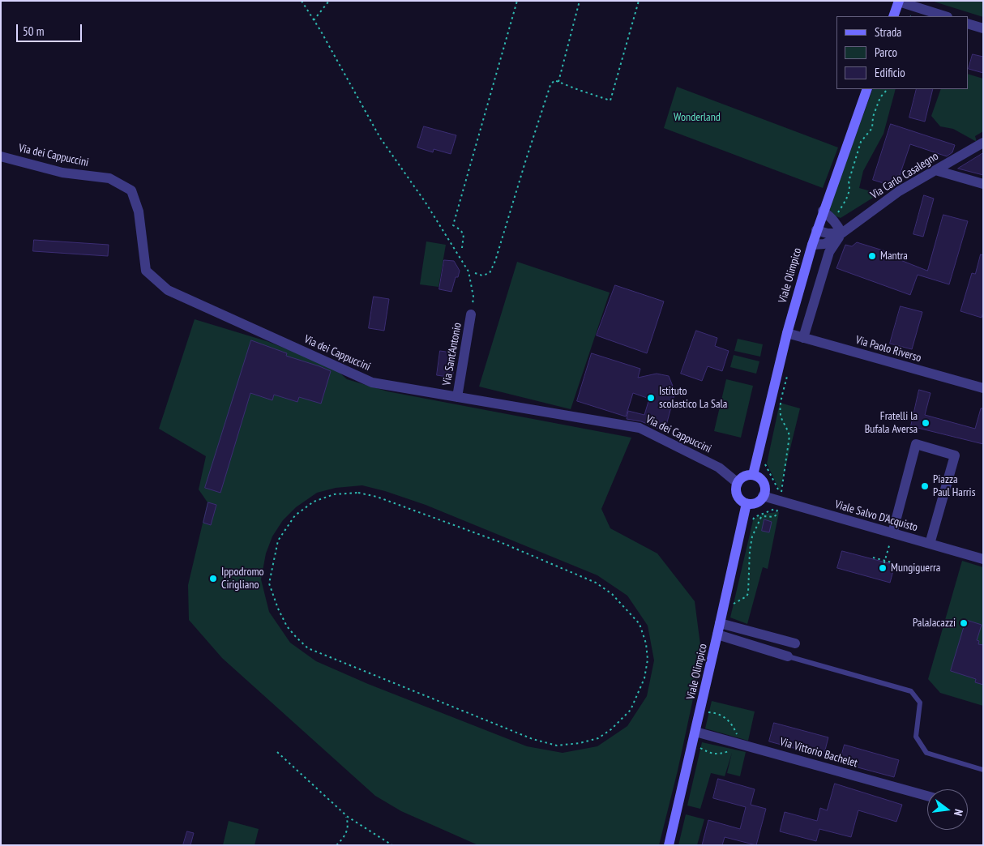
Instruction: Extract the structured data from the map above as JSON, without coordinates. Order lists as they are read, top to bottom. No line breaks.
{"streets":{"main road":["Viale Olimpico"],"street":["Via dei Cappuccini","Via Carlo Casalegno","Via Paolo Riverso","Via Sant'Antonio","Viale Salvo D'Acquisto","Via Vittorio Bachelet"]},"crossings":[["Via dei Cappuccini","Viale Olimpico"],["Via dei Cappuccini","Via Sant'Antonio"],["Via dei Cappuccini","Viale Salvo D'Acquisto"],["Via Carlo Casalegno","Viale Olimpico"],["Viale Olimpico","Via Paolo Riverso"],["Viale Olimpico","Viale Salvo D'Acquisto"],["Viale Olimpico","Via Vittorio Bachelet"]],"parks":["Wonderland"],"places":["Mantra","Istituto scolastico La Sala","Fratelli la Bufala Aversa","Piazza Paul Harris","Mungiguerra","Ippodromo Cirigliano","PalaJacazzi"],"legend":["Strada","Parco","Edificio"],"scale_bar":"50 m","north":"right"}
